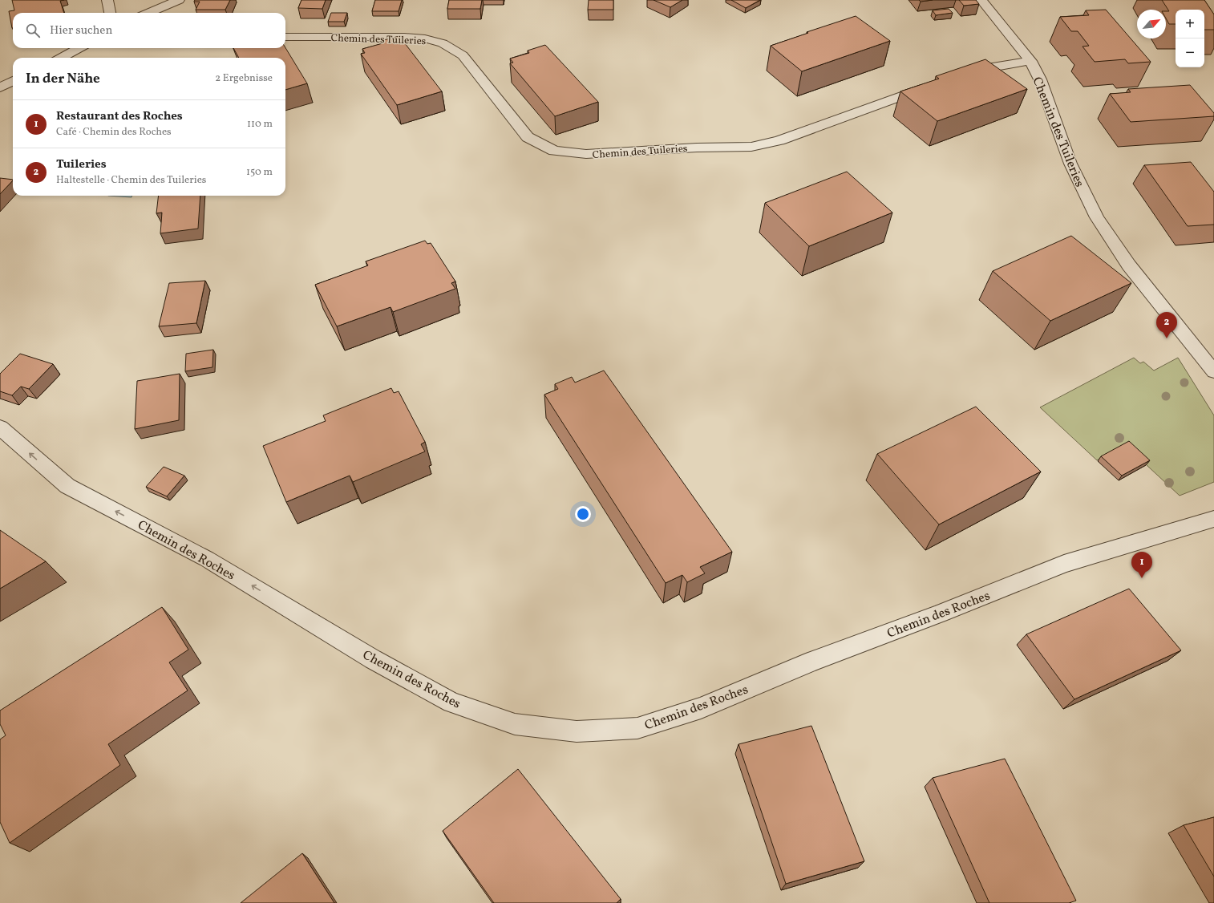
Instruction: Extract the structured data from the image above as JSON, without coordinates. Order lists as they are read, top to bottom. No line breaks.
{"streets":{"street":["Chemin des Tuileries","Chemin des Roches"]},"one_way":["Chemin des Roches"],"north":"top right","page":{"map_buttons":["+","−"],"search":"Hier suchen","heading":["In der Nähe","2 Ergebnisse"],"list":[{"mark":"1","name":"Restaurant des Roches","note":"Café · Chemin des Roches","value":"110 m"},{"mark":"2","name":"Tuileries","note":"Haltestelle · Chemin des Tuileries","value":"150 m"}],"pins":["2","1"]}}
